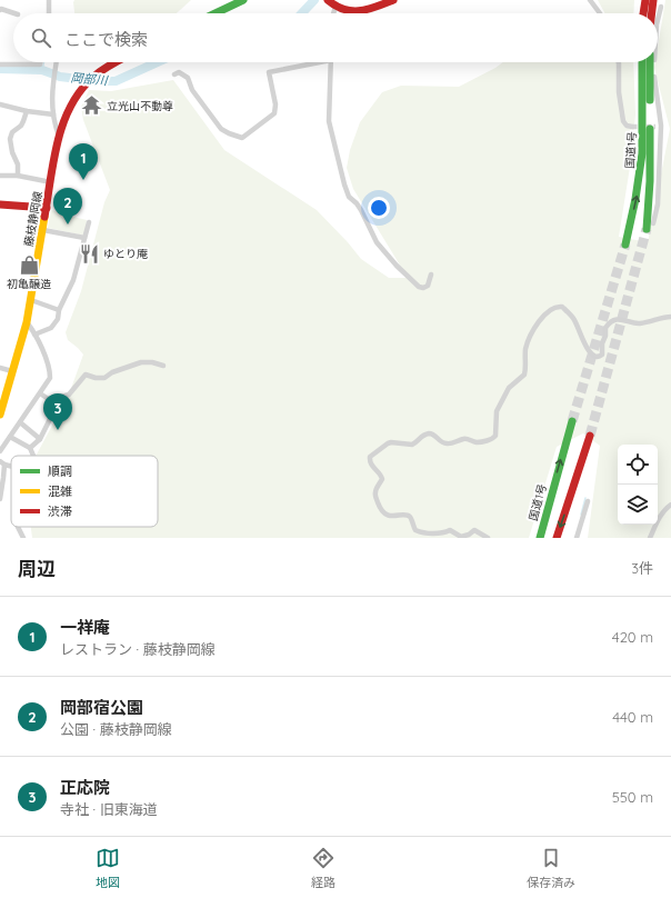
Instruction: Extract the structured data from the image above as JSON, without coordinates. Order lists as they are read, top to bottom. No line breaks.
{"streets":{"main road":["国道1号","藤枝静岡線"]},"water":["岡部川"],"places":{"temple":["立光山不動尊"],"restaurant":["ゆとり庵"],"shop":["初亀醸造"]},"legend":["順調","混雑","渋滞"],"page":{"search":"ここで検索","pins":["1","2","3"],"heading":["周辺","3件"],"list":[{"mark":"1","name":"一祥庵","note":"レストラン · 藤枝静岡線","value":"420 m"},{"mark":"2","name":"岡部宿公園","note":"公園 · 藤枝静岡線","value":"440 m"},{"mark":"3","name":"正応院","note":"寺社 · 旧東海道","value":"550 m"}],"nav":["地図","経路","保存済み"]}}
